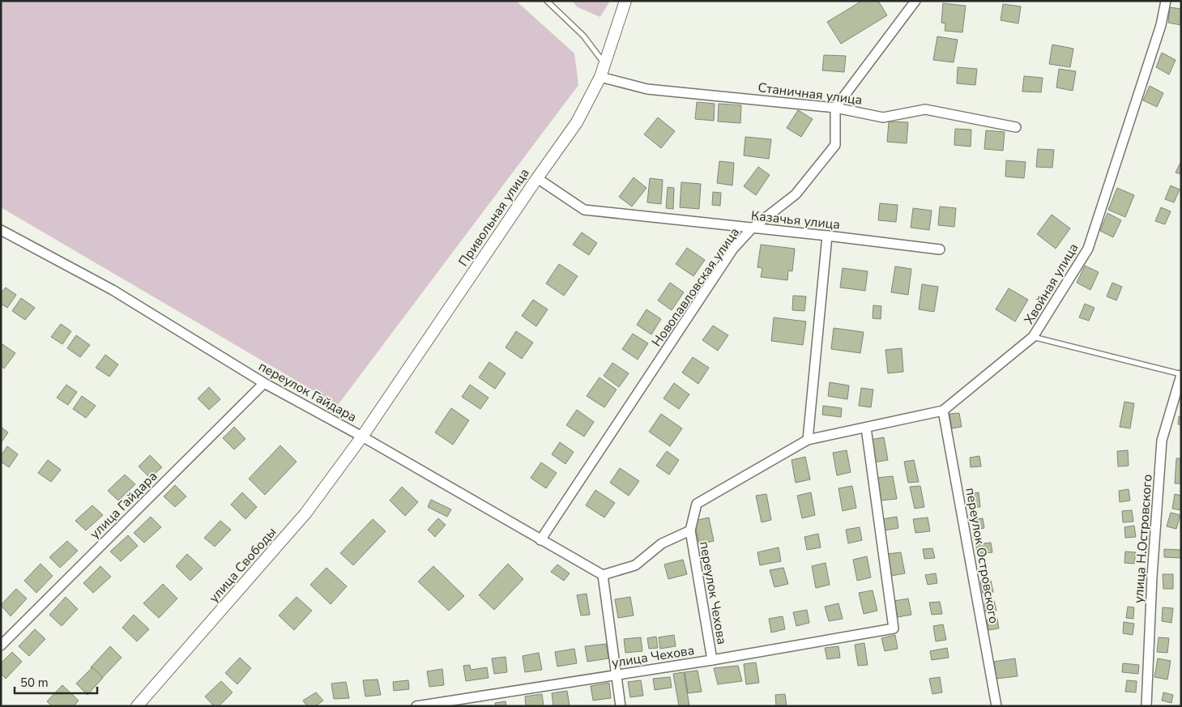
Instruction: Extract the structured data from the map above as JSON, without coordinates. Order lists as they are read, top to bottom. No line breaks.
{"streets":{"street":["Станичная улица","Привольная улица","Казачья улица","Хвойная улица","Новопавловская улица","переулок Гайдара","улица Гайдара","улица Н.Островского","переулок Островского","улица Свободы","переулок Чехова","улица Чехова"]},"crossings":[["Станичная улица","Привольная улица"],["Станичная улица","Новопавловская улица"],["Привольная улица","Казачья улица"],["Привольная улица","переулок Гайдара"],["Привольная улица","улица Свободы"],["Казачья улица","Новопавловская улица"],["Хвойная улица","переулок Островского"],["Хвойная улица","переулок Чехова"],["Хвойная улица","улица Чехова"],["Новопавловская улица","переулок Гайдара"],["переулок Гайдара","улица Гайдара"],["переулок Гайдара","улица Свободы"],["переулок Чехова","улица Чехова"]],"scale_bar":"50 m"}
